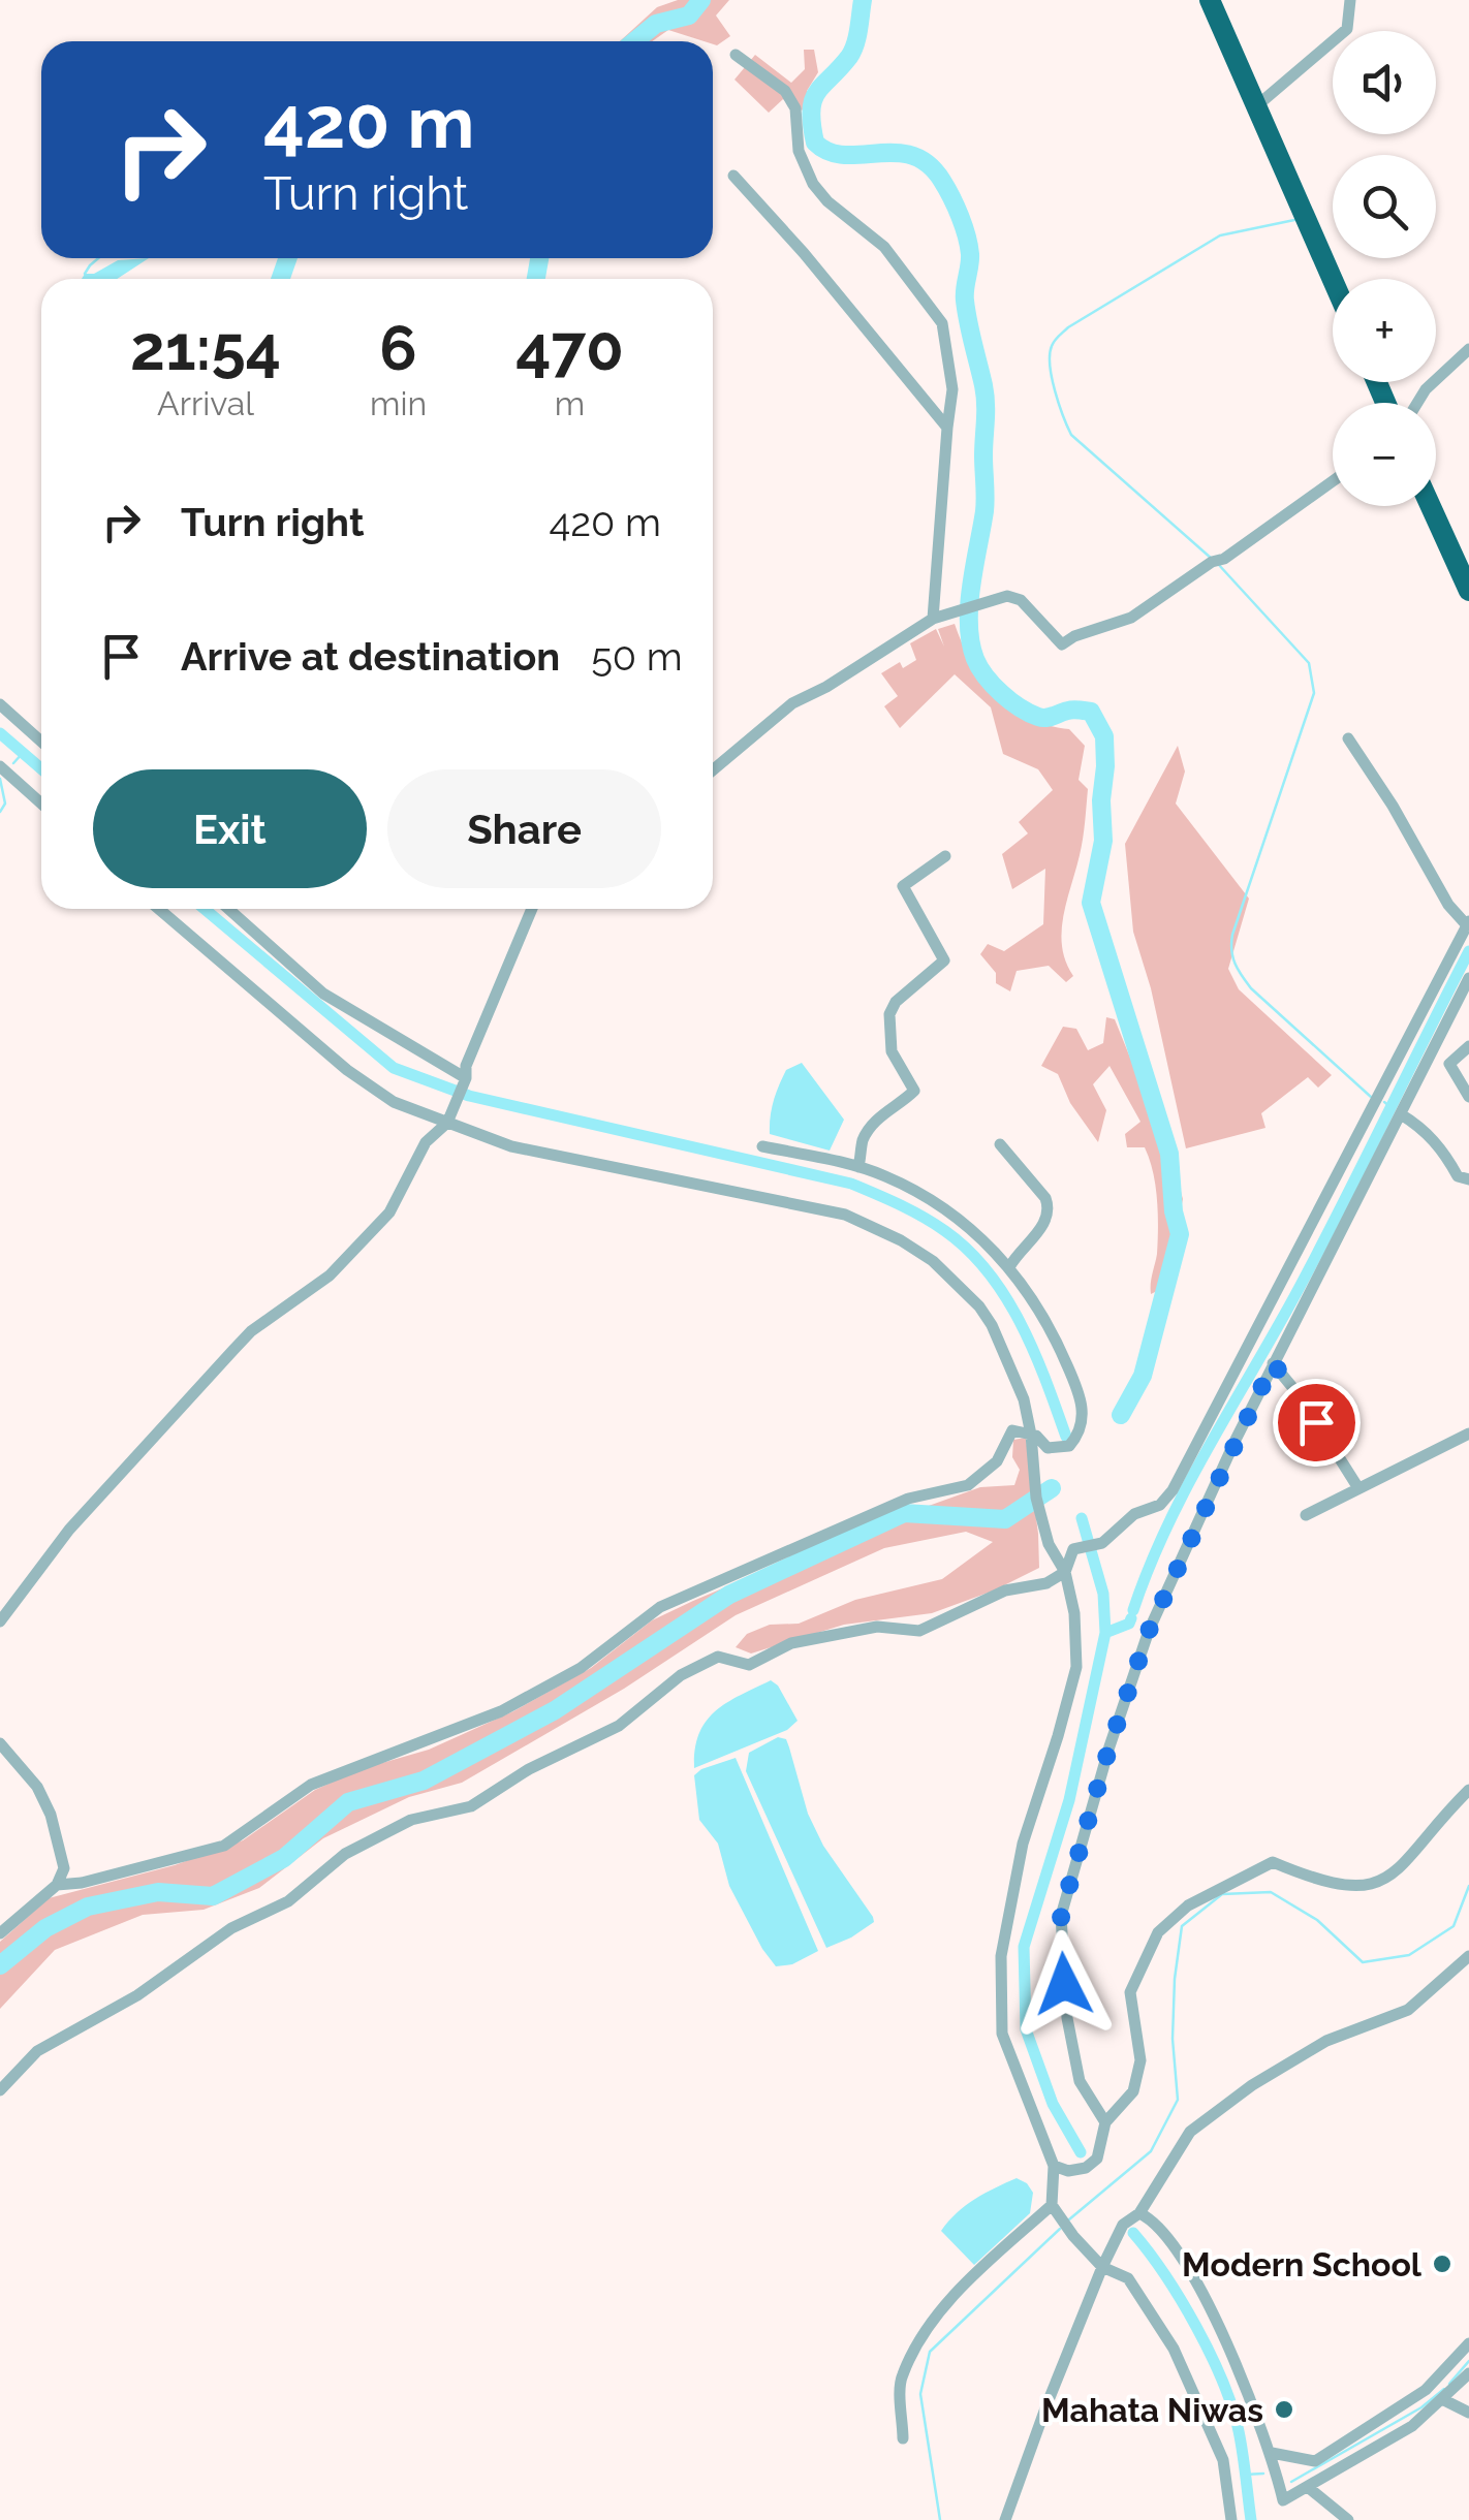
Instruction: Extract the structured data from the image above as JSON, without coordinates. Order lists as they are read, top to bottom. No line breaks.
{"places":["Modern School","Mahata Niwas"],"page":{"map_buttons":["+","−"],"turn":["420 m","Turn right"],"eta":["21:54","Arrival","6","min","470","m"],"list":[{"name":"Turn right","value":"420 m"},{"name":"Arrive at destination","value":"50 m"}],"buttons":["Exit","Share"]}}
